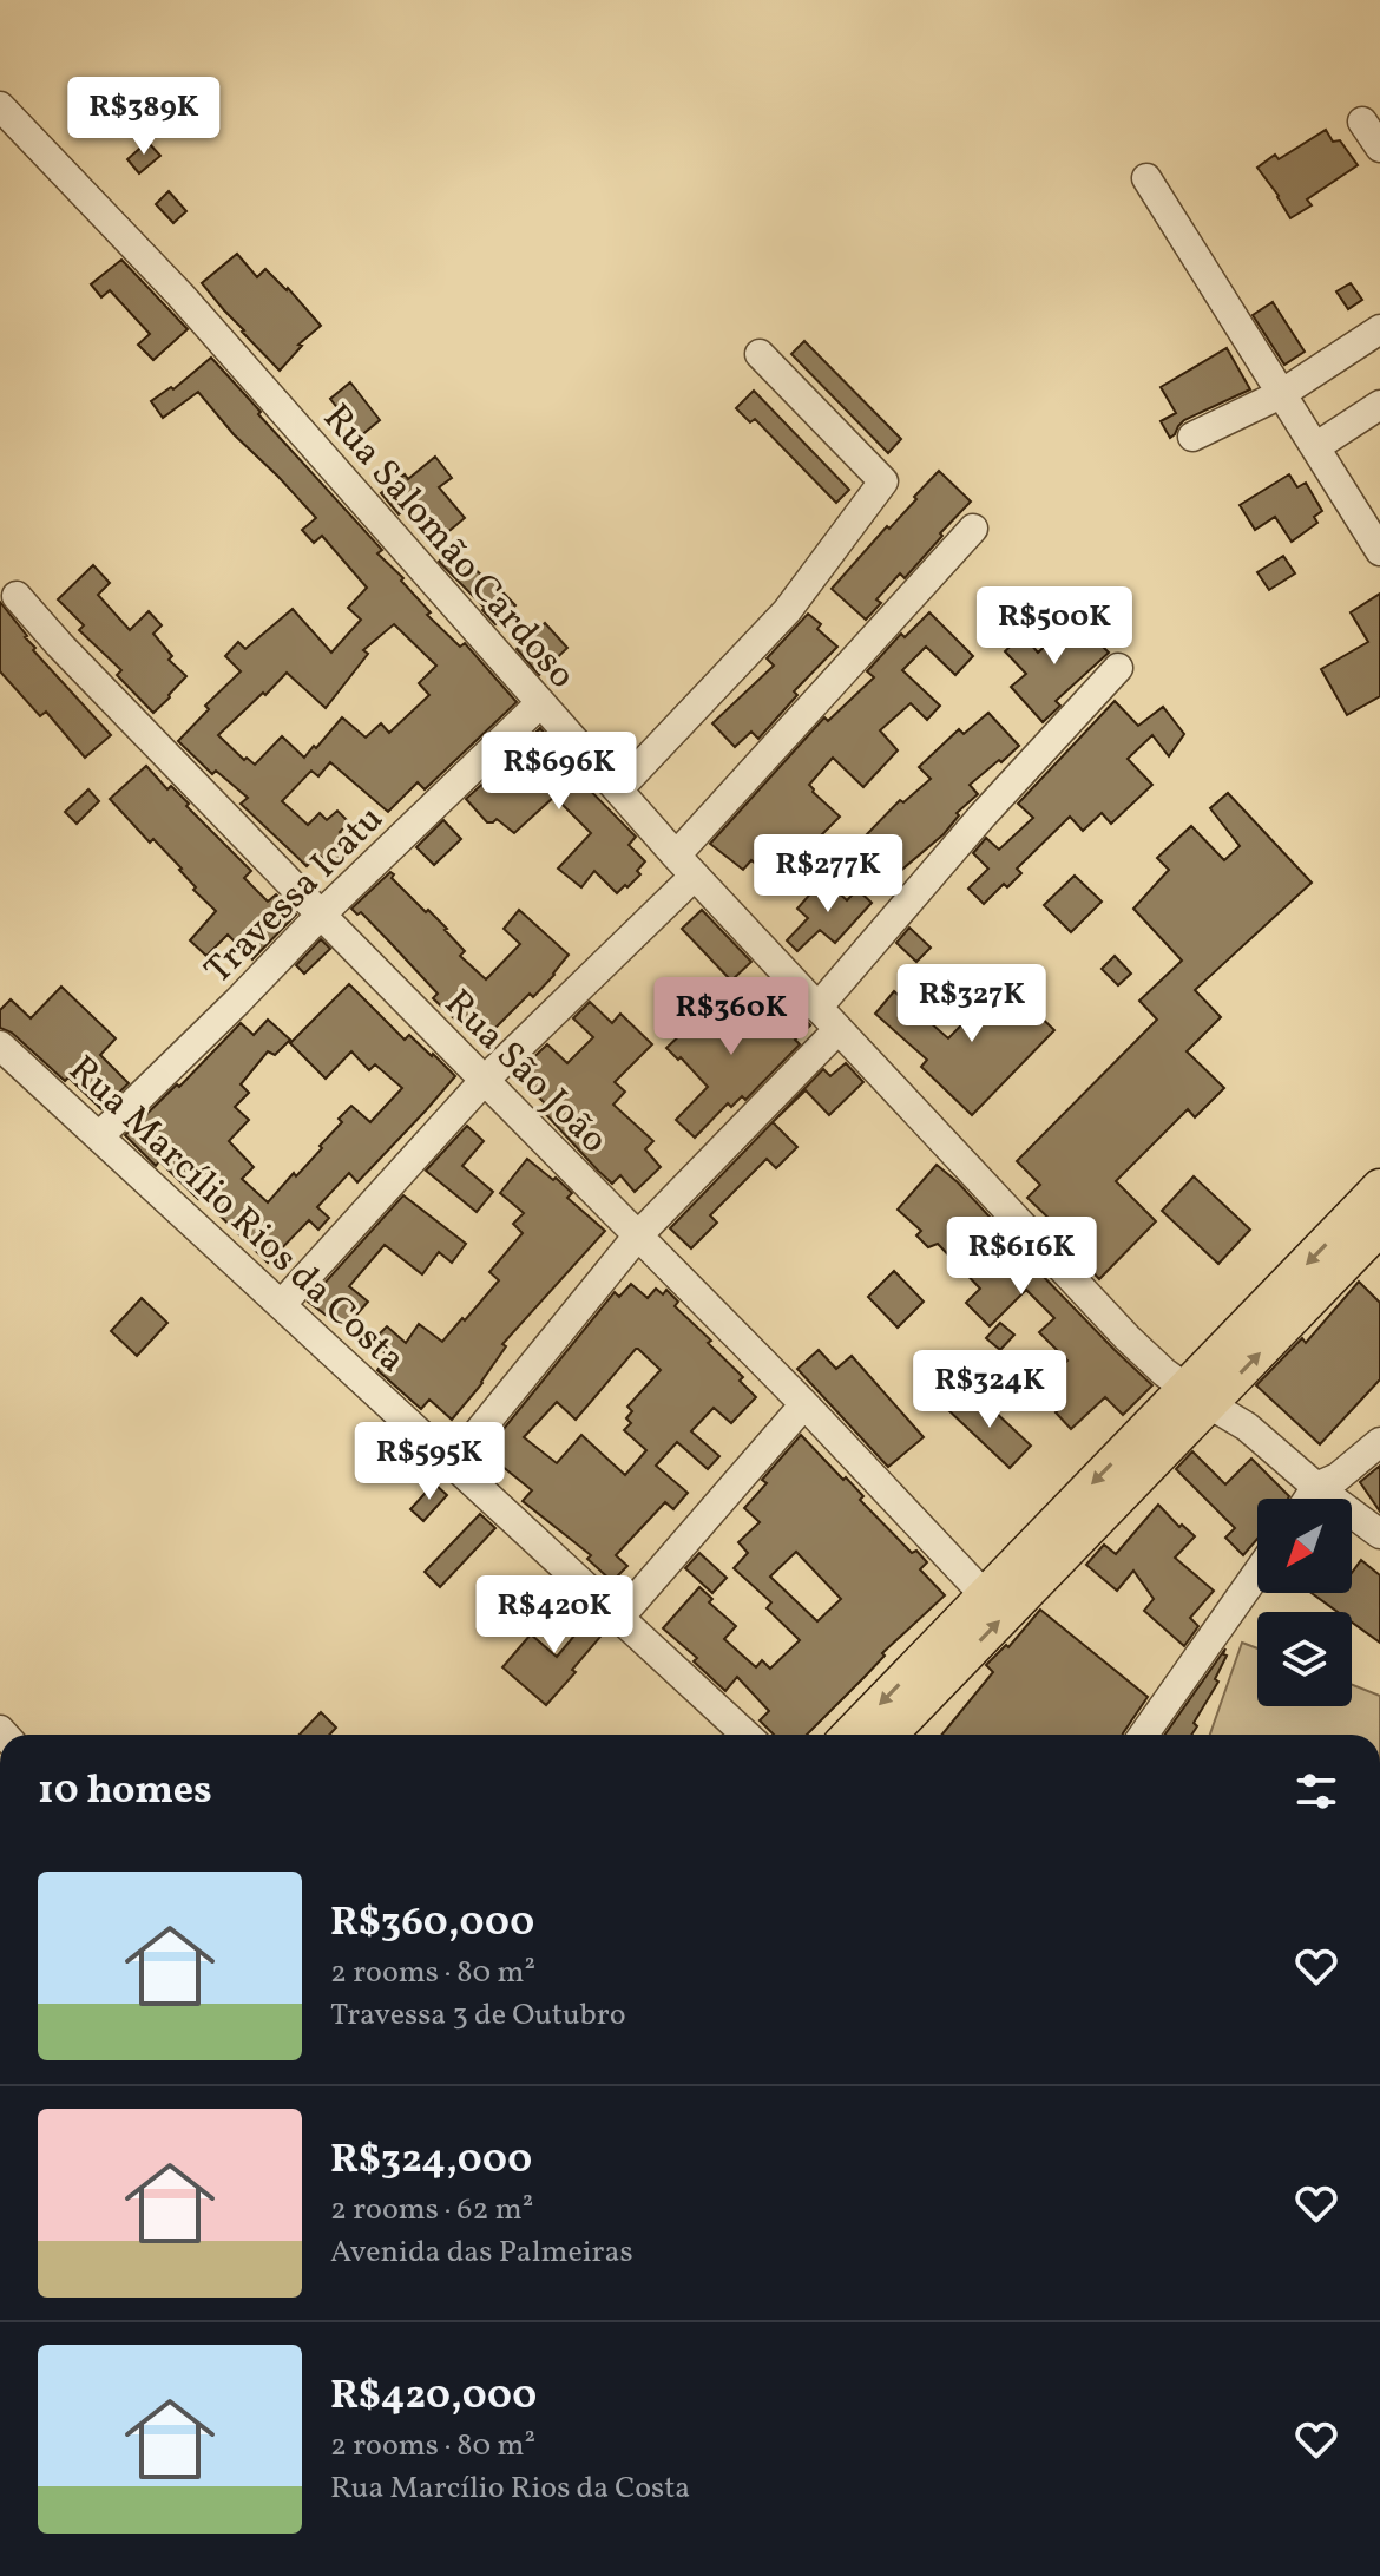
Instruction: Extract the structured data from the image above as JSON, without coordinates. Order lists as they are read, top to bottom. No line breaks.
{"streets":{"street":["Rua Salomão Cardoso","Travessa Icatu","Rua São João","Rua Marcílio Rios da Costa"]},"crossings":[["Rua Salomão Cardoso","Travessa Icatu"],["Travessa Icatu","Rua São João"],["Travessa Icatu","Rua Marcílio Rios da Costa"]],"north":"bottom left","page":{"price":["R$389K","R$500K","R$696K","R$277K","R$327K","R$360K","R$616K","R$324K","R$595K","R$420K"],"heading":"10 homes","list":[{"name":"R$360,000","note":"2 rooms · 80 m² · Travessa 3 de Outubro"},{"name":"R$324,000","note":"2 rooms · 62 m² · Avenida das Palmeiras"},{"name":"R$420,000","note":"2 rooms · 80 m² · Rua Marcílio Rios da Costa"}]}}
